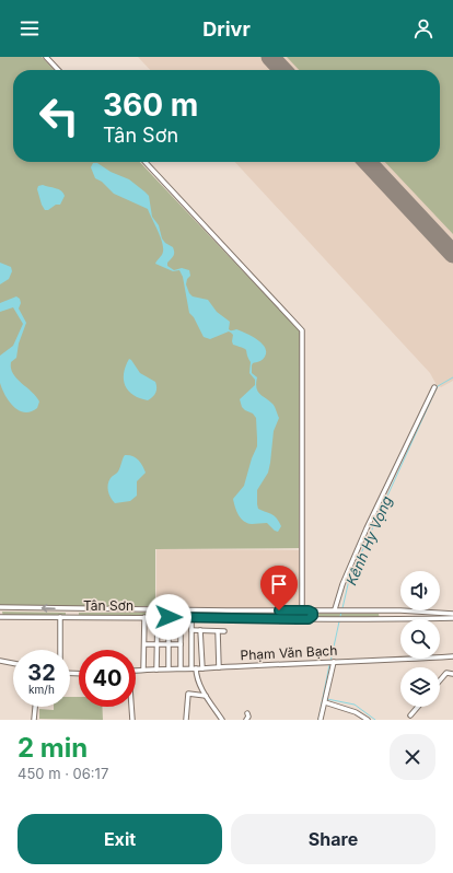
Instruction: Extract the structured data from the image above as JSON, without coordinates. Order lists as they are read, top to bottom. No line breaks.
{"streets":{"street":["Tân Sơn","Phạm Văn Bạch"]},"water":["Kênh Hy Vọng"],"page":{"header":"Drivr","turn":["360 m","Tân Sơn"],"speed":"32 km/h","limit":"40","heading":["2 min","450 m · 06:17"],"buttons":["Exit","Share"]}}
